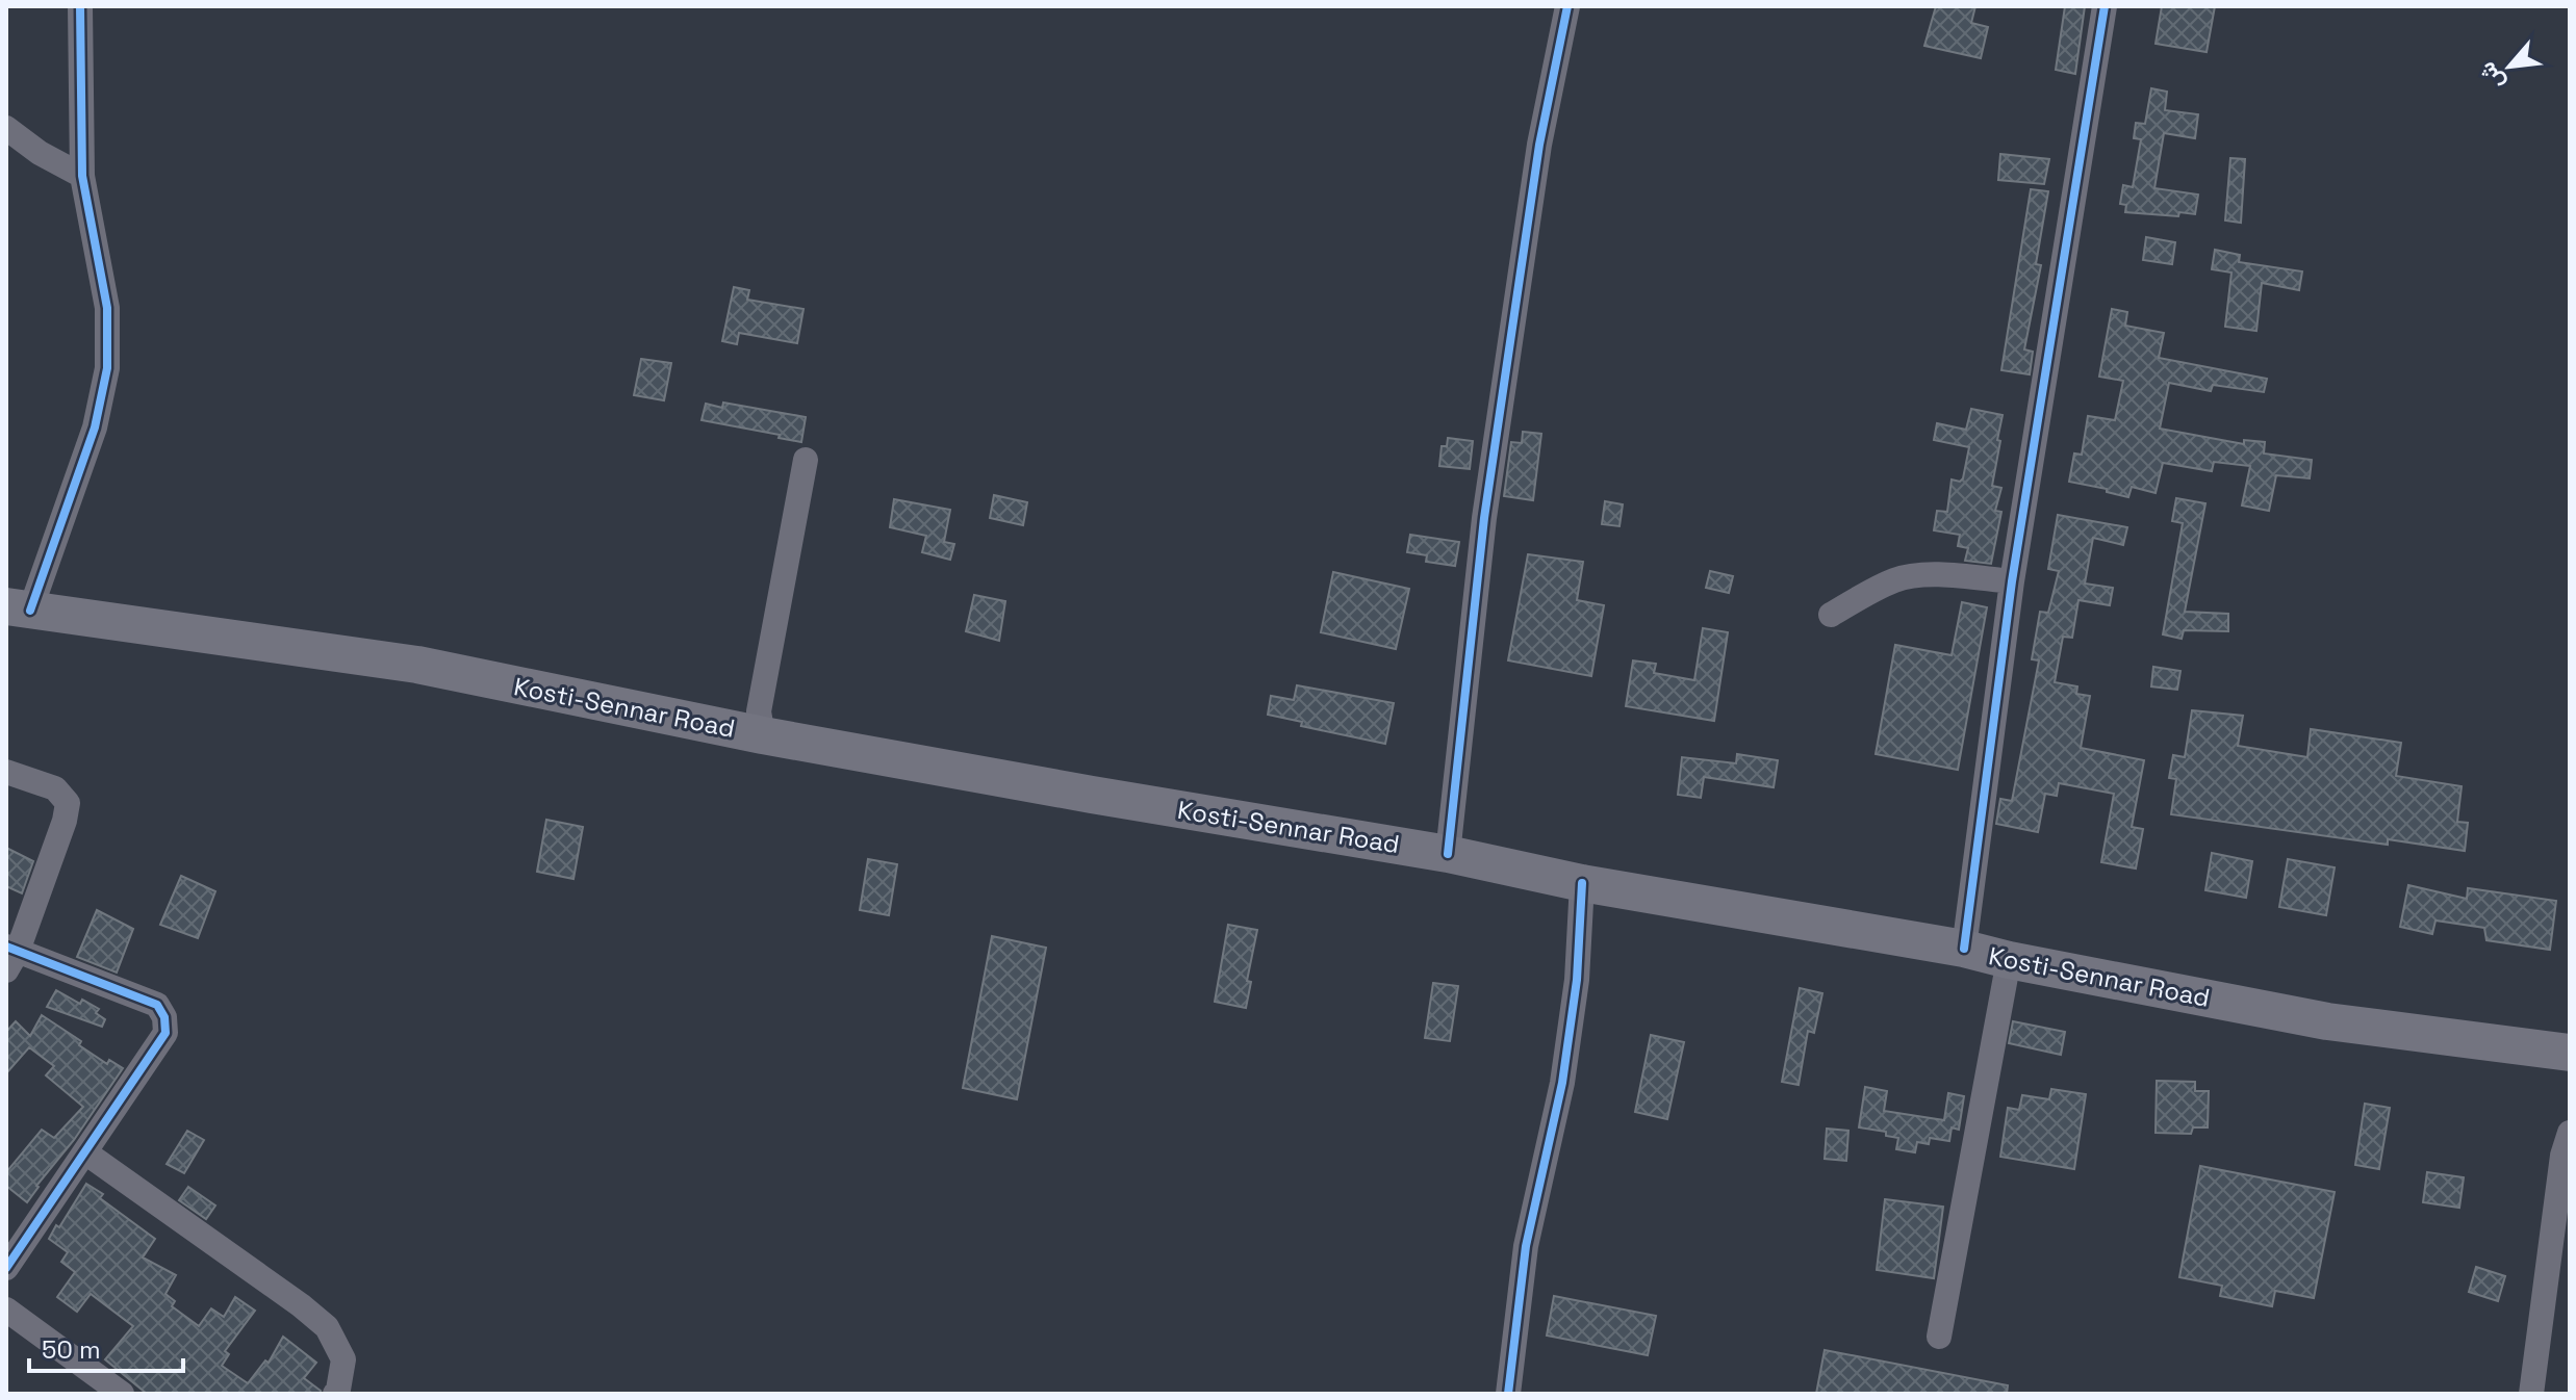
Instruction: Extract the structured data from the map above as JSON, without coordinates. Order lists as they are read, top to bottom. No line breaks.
{"streets":{"highway":["Kosti-Sennar Road"]},"scale_bar":"50 m","north":"bottom left"}
